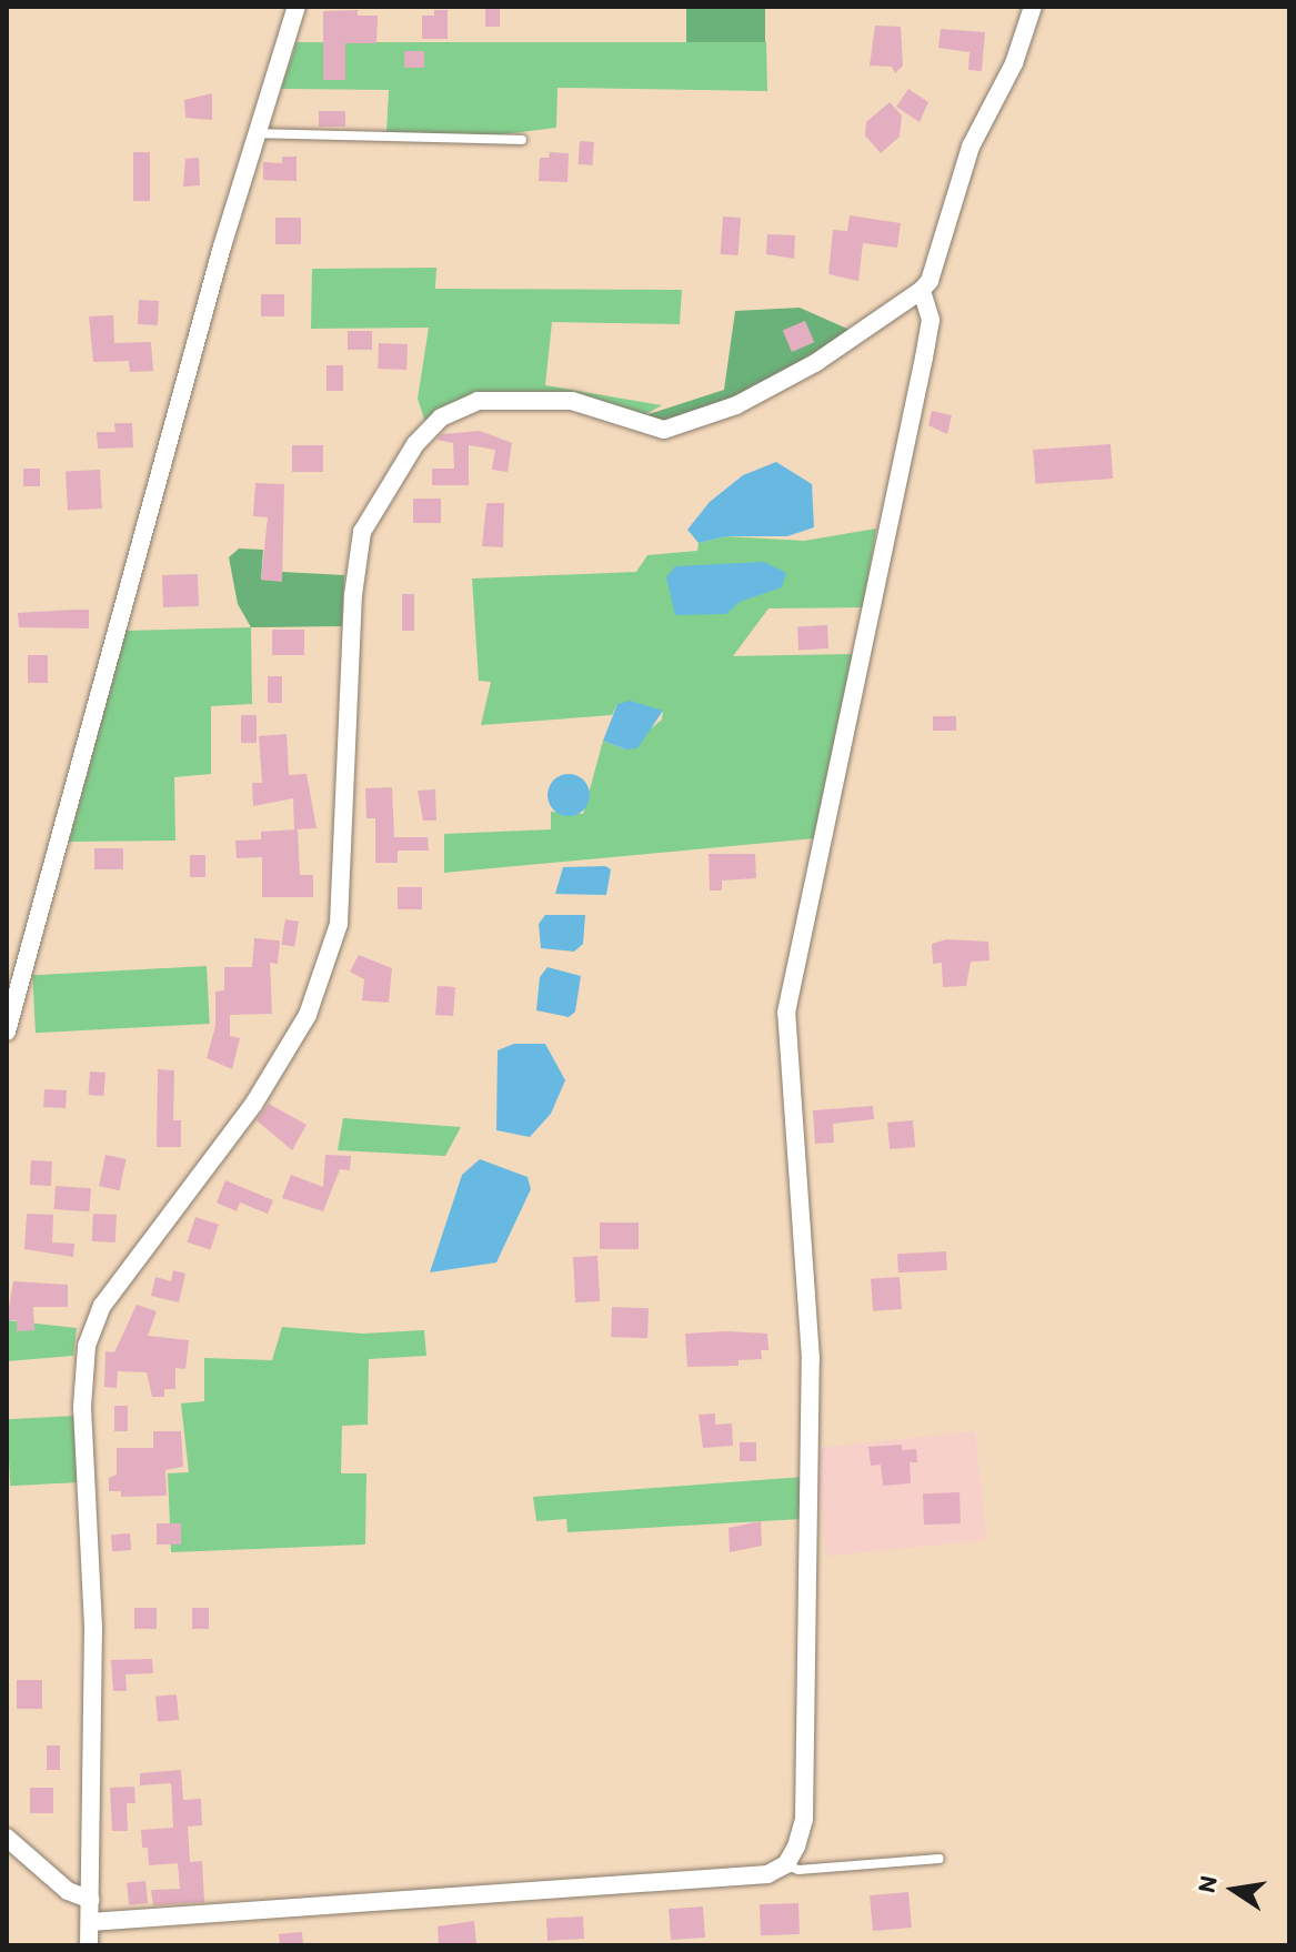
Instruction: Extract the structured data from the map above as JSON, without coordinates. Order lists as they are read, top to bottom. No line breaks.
{"north":"left"}
